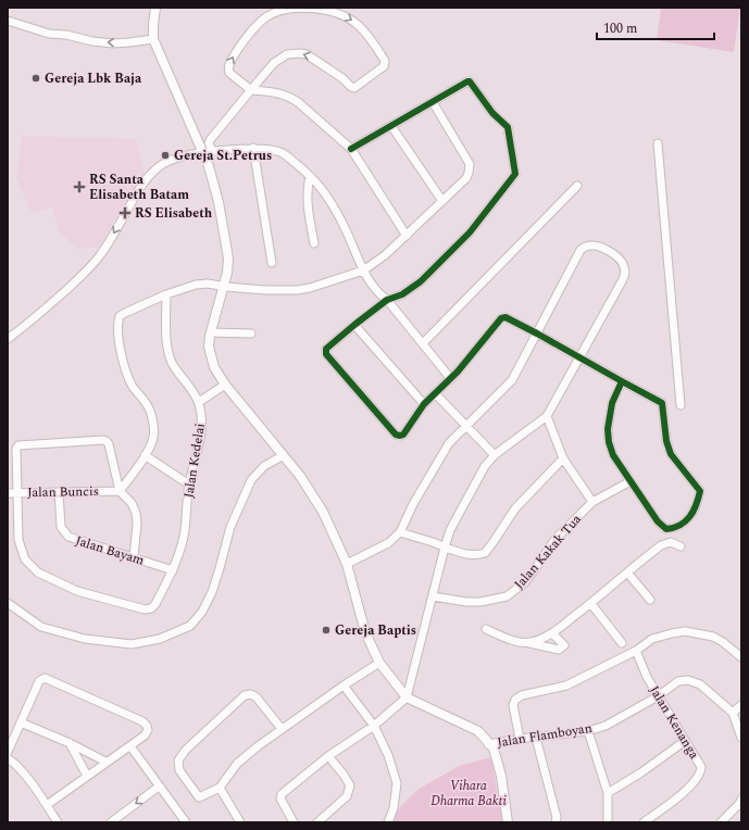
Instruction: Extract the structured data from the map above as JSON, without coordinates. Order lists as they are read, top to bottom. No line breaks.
{"streets":{"street":["Jalan Kedelai","Jalan Buncis","Jalan Bayam","Jalan Kakak Tua","Jalan Kenanga","Jalan Flamboyan"]},"crossings":[["Jalan Kedelai","Jalan Buncis"],["Jalan Kedelai","Jalan Bayam"],["Jalan Buncis","Jalan Bayam"],["Jalan Kenanga","Jalan Flamboyan"]],"parks":["Vihara Dharma Bakti"],"places":{"other":["Gereja Lbk Baja","Gereja St.Petrus","Gereja Baptis"],"health":["RS Santa Elisabeth Batam","RS Elisabeth"]},"scale_bar":"100 m"}
